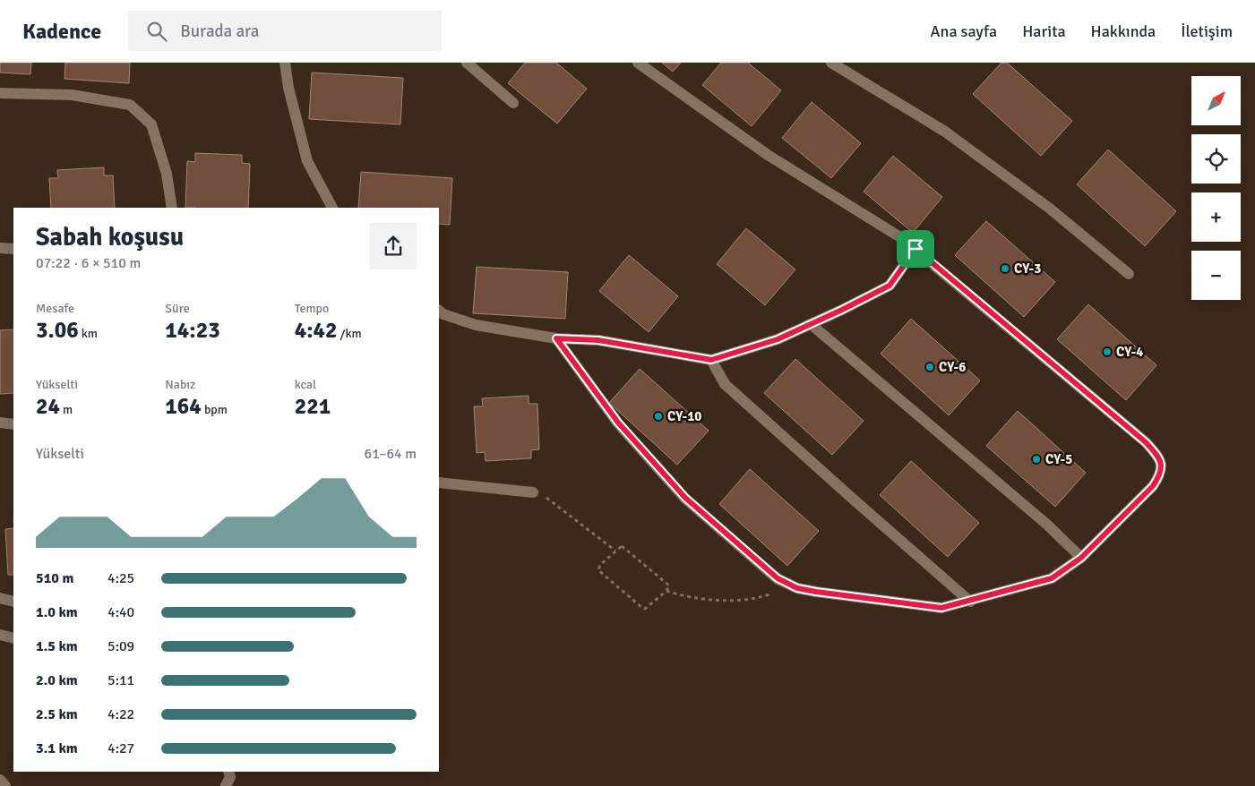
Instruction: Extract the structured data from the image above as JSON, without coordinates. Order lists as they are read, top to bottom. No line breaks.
{"places":["CY-3","CY-4","CY-6","CY-10","CY-5"],"north":"top right","page":{"header":"Kadence","search":"Burada ara","nav":["Ana sayfa","Harita","Hakkında","İletişim"],"map_buttons":["+","−"],"heading":["Sabah koşusu","07:22 · 6 × 510 m"],"stats":[["Mesafe","3.06 km"],["Süre","14:23"],["Tempo","4:42 /km"],["Yükselti","24 m"],["Nabız","164 bpm"],["kcal","221"]],"chart":["Yükselti","61–64 m"],"list":[{"name":"510 m","note":"4:25"},{"name":"1.0 km","note":"4:40"},{"name":"1.5 km","note":"5:09"},{"name":"2.0 km","note":"5:11"},{"name":"2.5 km","note":"4:22"},{"name":"3.1 km","note":"4:27"}]}}
